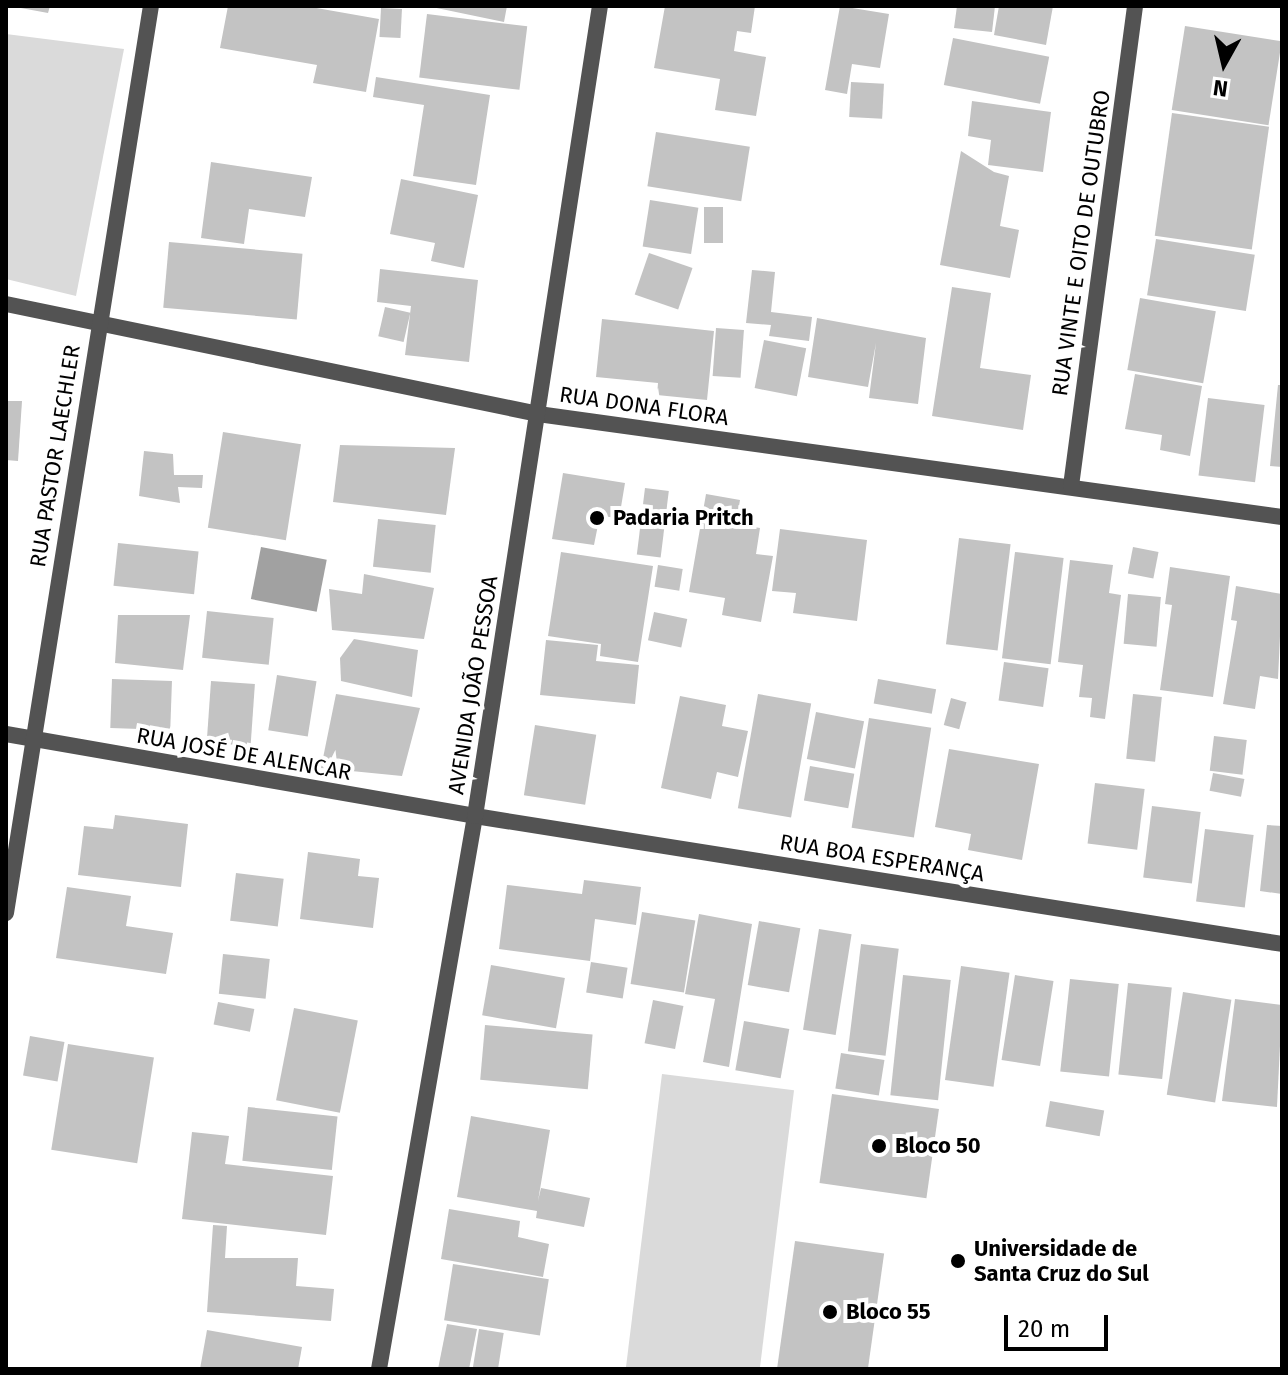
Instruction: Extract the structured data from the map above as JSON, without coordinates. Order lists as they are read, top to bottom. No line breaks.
{"streets":{"street":["RUA VINTE E OITO DE OUTUBRO","RUA DONA FLORA","RUA PASTOR LAECHLER","AVENIDA JOÃO PESSOA","RUA JOSÉ DE ALENCAR","RUA BOA ESPERANÇA"]},"crossings":[["RUA VINTE E OITO DE OUTUBRO","RUA DONA FLORA"],["RUA DONA FLORA","RUA PASTOR LAECHLER"],["RUA DONA FLORA","AVENIDA JOÃO PESSOA"],["RUA PASTOR LAECHLER","RUA JOSÉ DE ALENCAR"],["AVENIDA JOÃO PESSOA","RUA JOSÉ DE ALENCAR"],["AVENIDA JOÃO PESSOA","RUA BOA ESPERANÇA"],["RUA JOSÉ DE ALENCAR","RUA BOA ESPERANÇA"]],"places":["Padaria Pritch","Bloco 50","Universidade de Santa Cruz do Sul","Bloco 55"],"scale_bar":"20 m","north":"bottom"}
